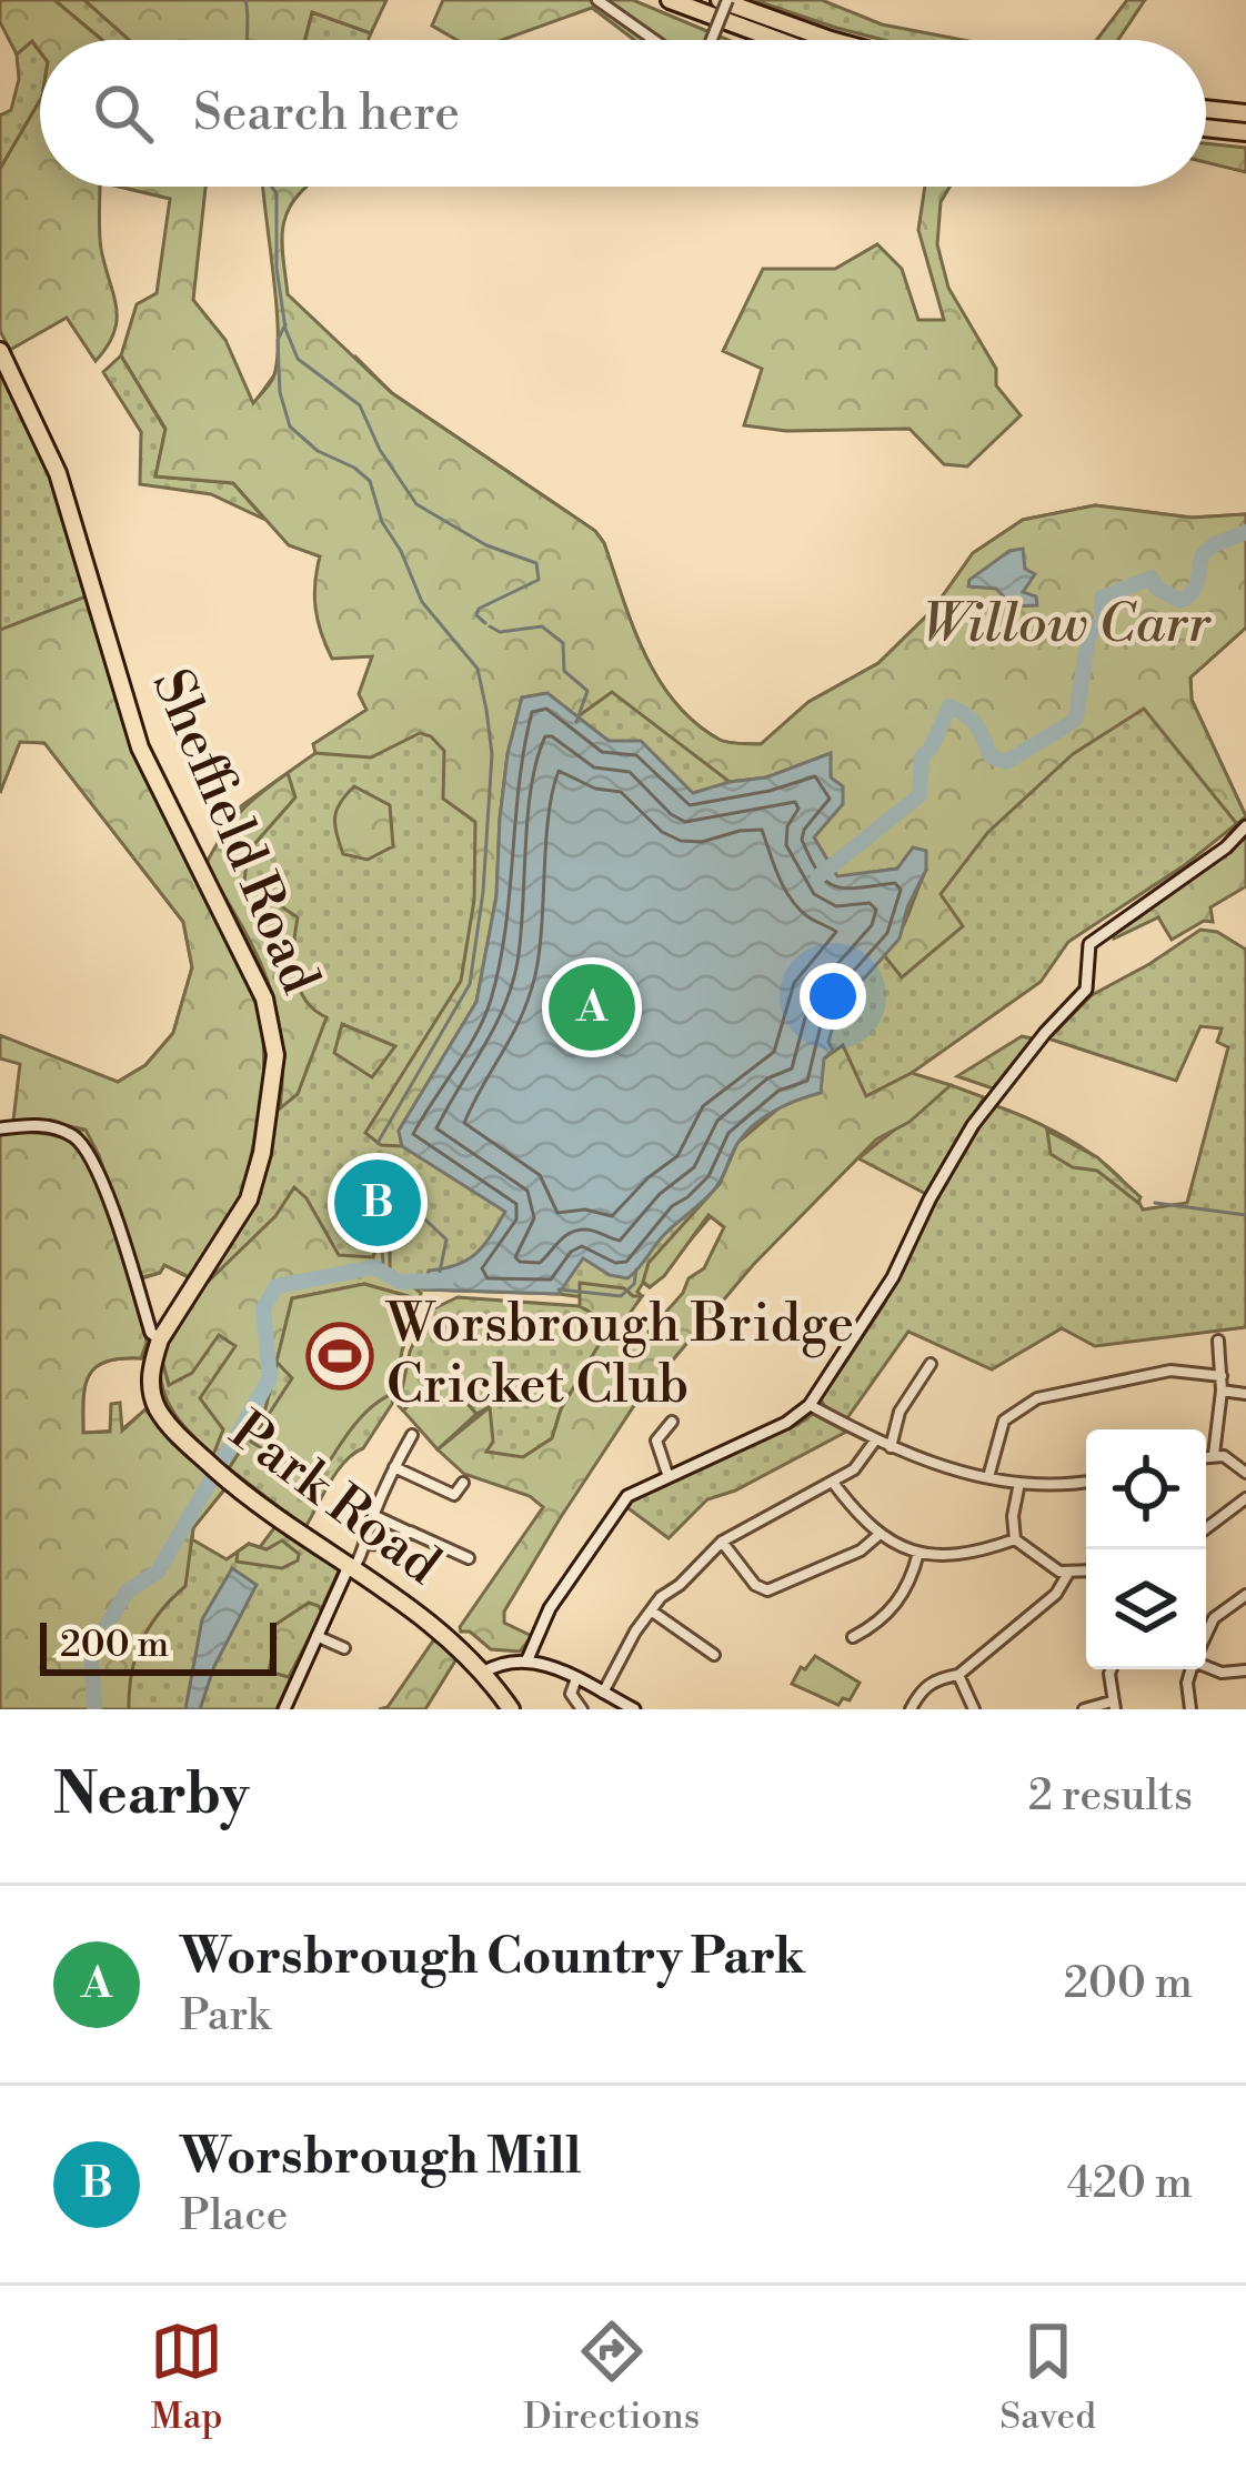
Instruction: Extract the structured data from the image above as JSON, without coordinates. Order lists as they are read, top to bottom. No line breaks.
{"streets":{"highway":["Sheffield Road","Park Road"]},"crossings":[["Sheffield Road","Park Road"]],"parks":["Willow Carr"],"places":{"sports":["Worsbrough Bridge Cricket Club"]},"scale_bar":"200 m","page":{"search":"Search here","pins":["A","B"],"scale":"200 m","heading":["Nearby","2 results"],"list":[{"mark":"A","name":"Worsbrough Country Park","note":"Park","value":"200 m"},{"mark":"B","name":"Worsbrough Mill","note":"Place","value":"420 m"}],"nav":["Map","Directions","Saved"]}}
